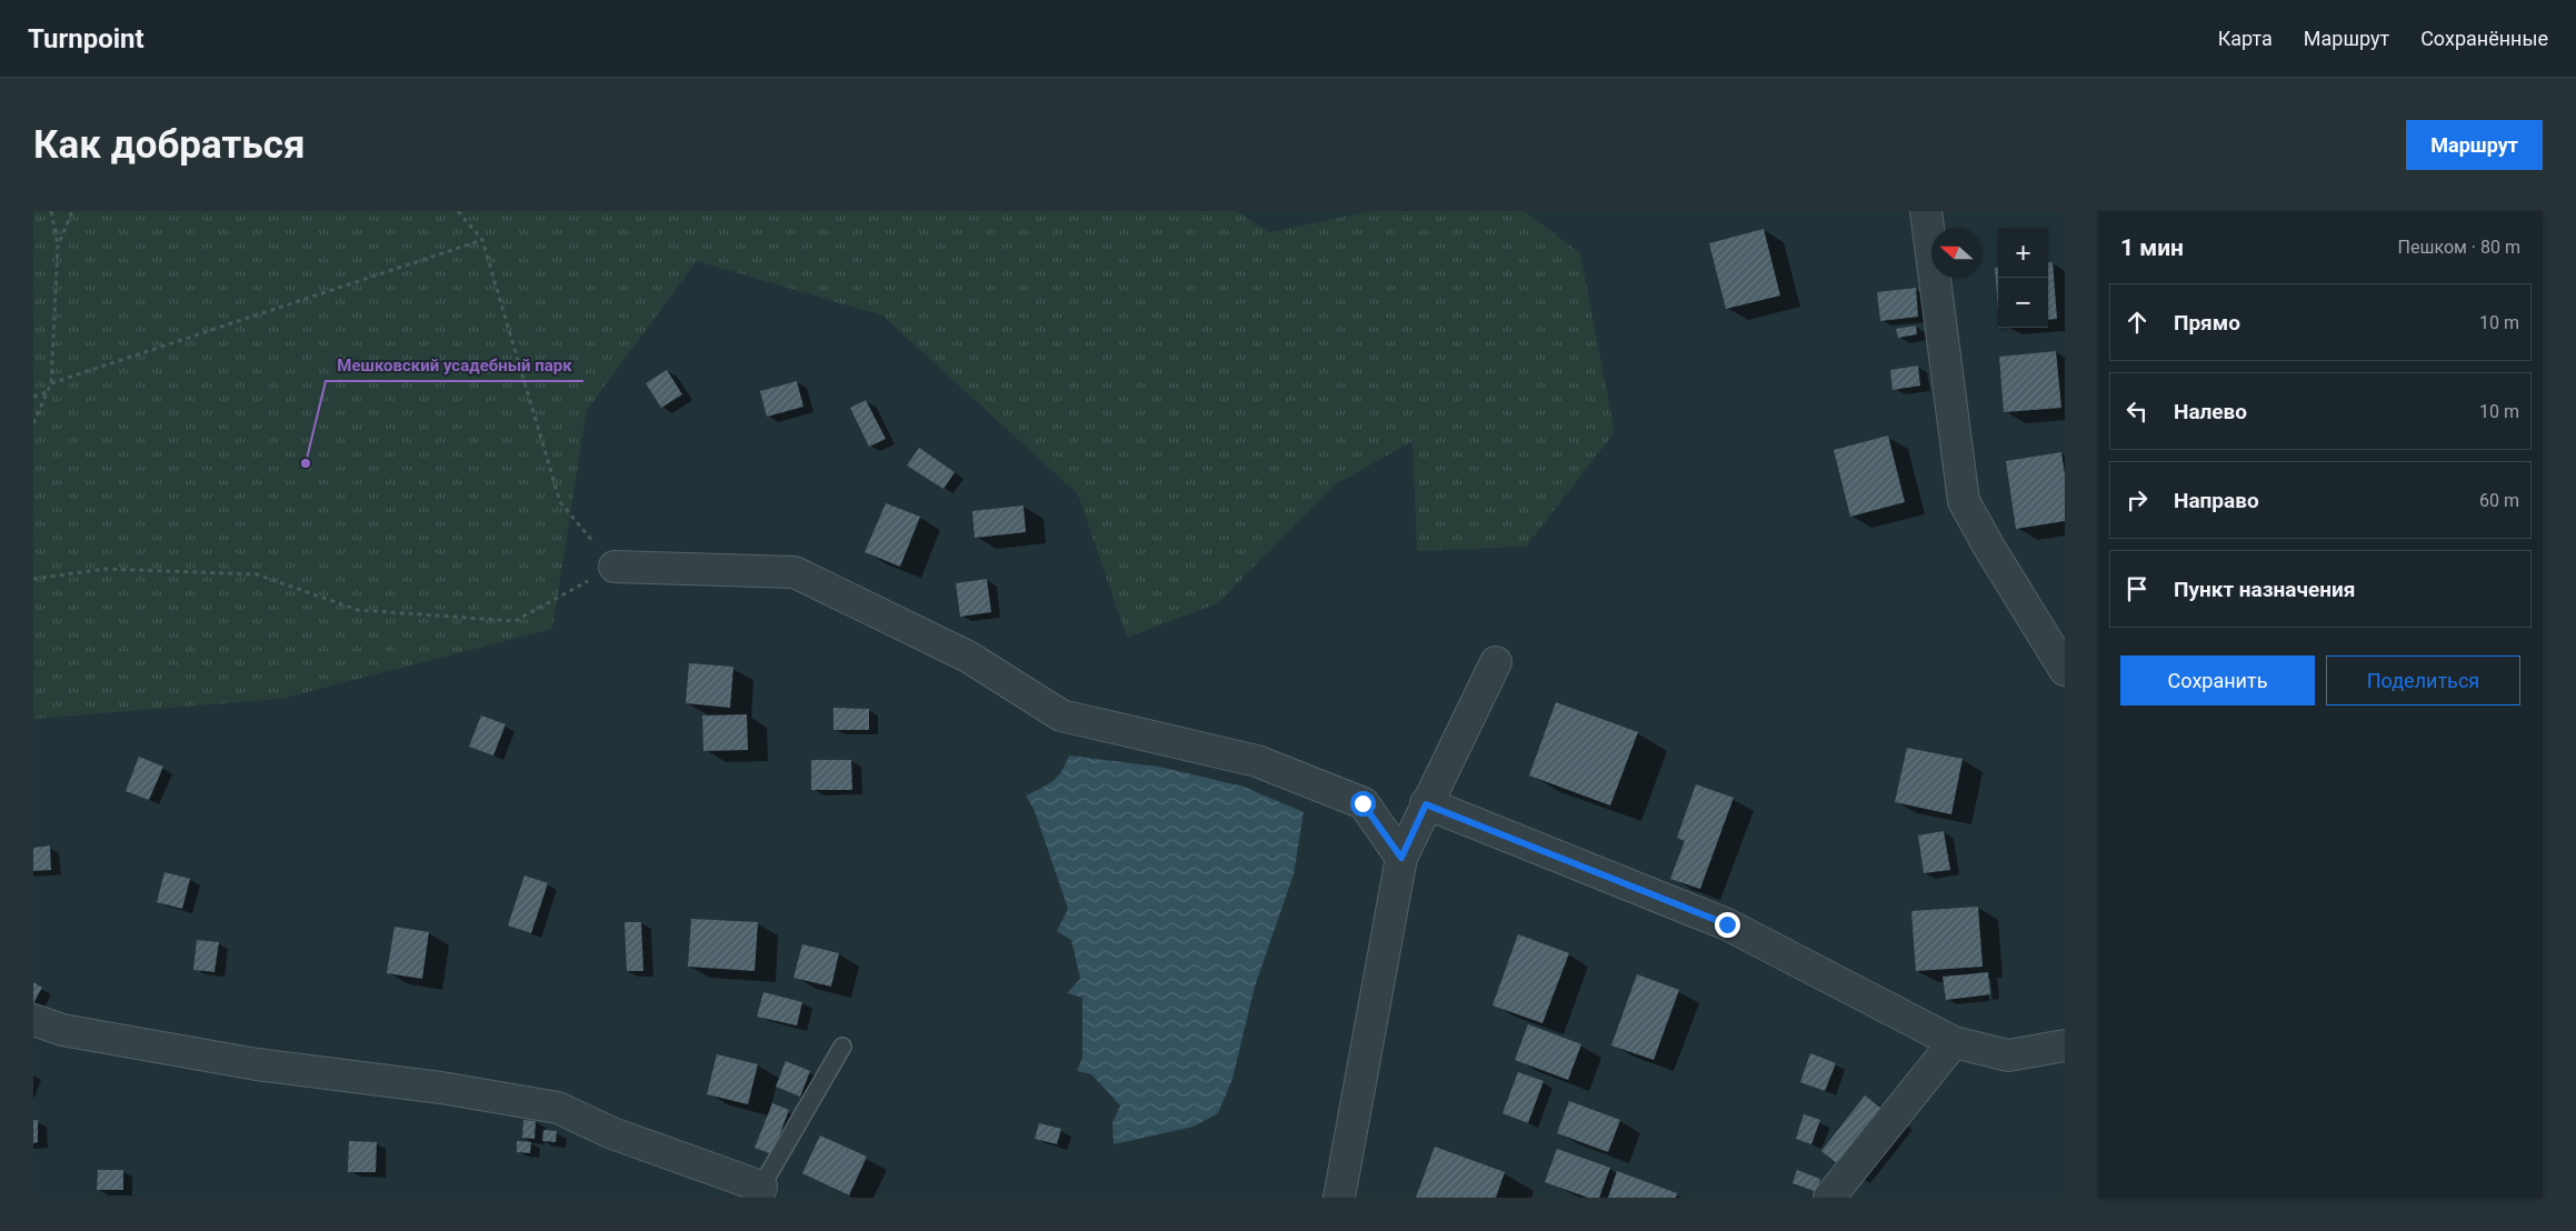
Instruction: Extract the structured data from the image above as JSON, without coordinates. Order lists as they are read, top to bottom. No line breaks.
{"places":["Мешковский усадебный парк"],"north":"left","page":{"header":"Turnpoint","nav":["Карта","Маршрут","Сохранённые"],"buttons":["Маршрут",["Сохранить","Поделиться"]],"title":"Как добраться","heading":["1 мин","Пешком · 80 m"],"map_buttons":["+","−"],"list":[["Прямо","10 m"],["Налево","10 m"],["Направо","60 m"],"Пункт назначения"]}}
